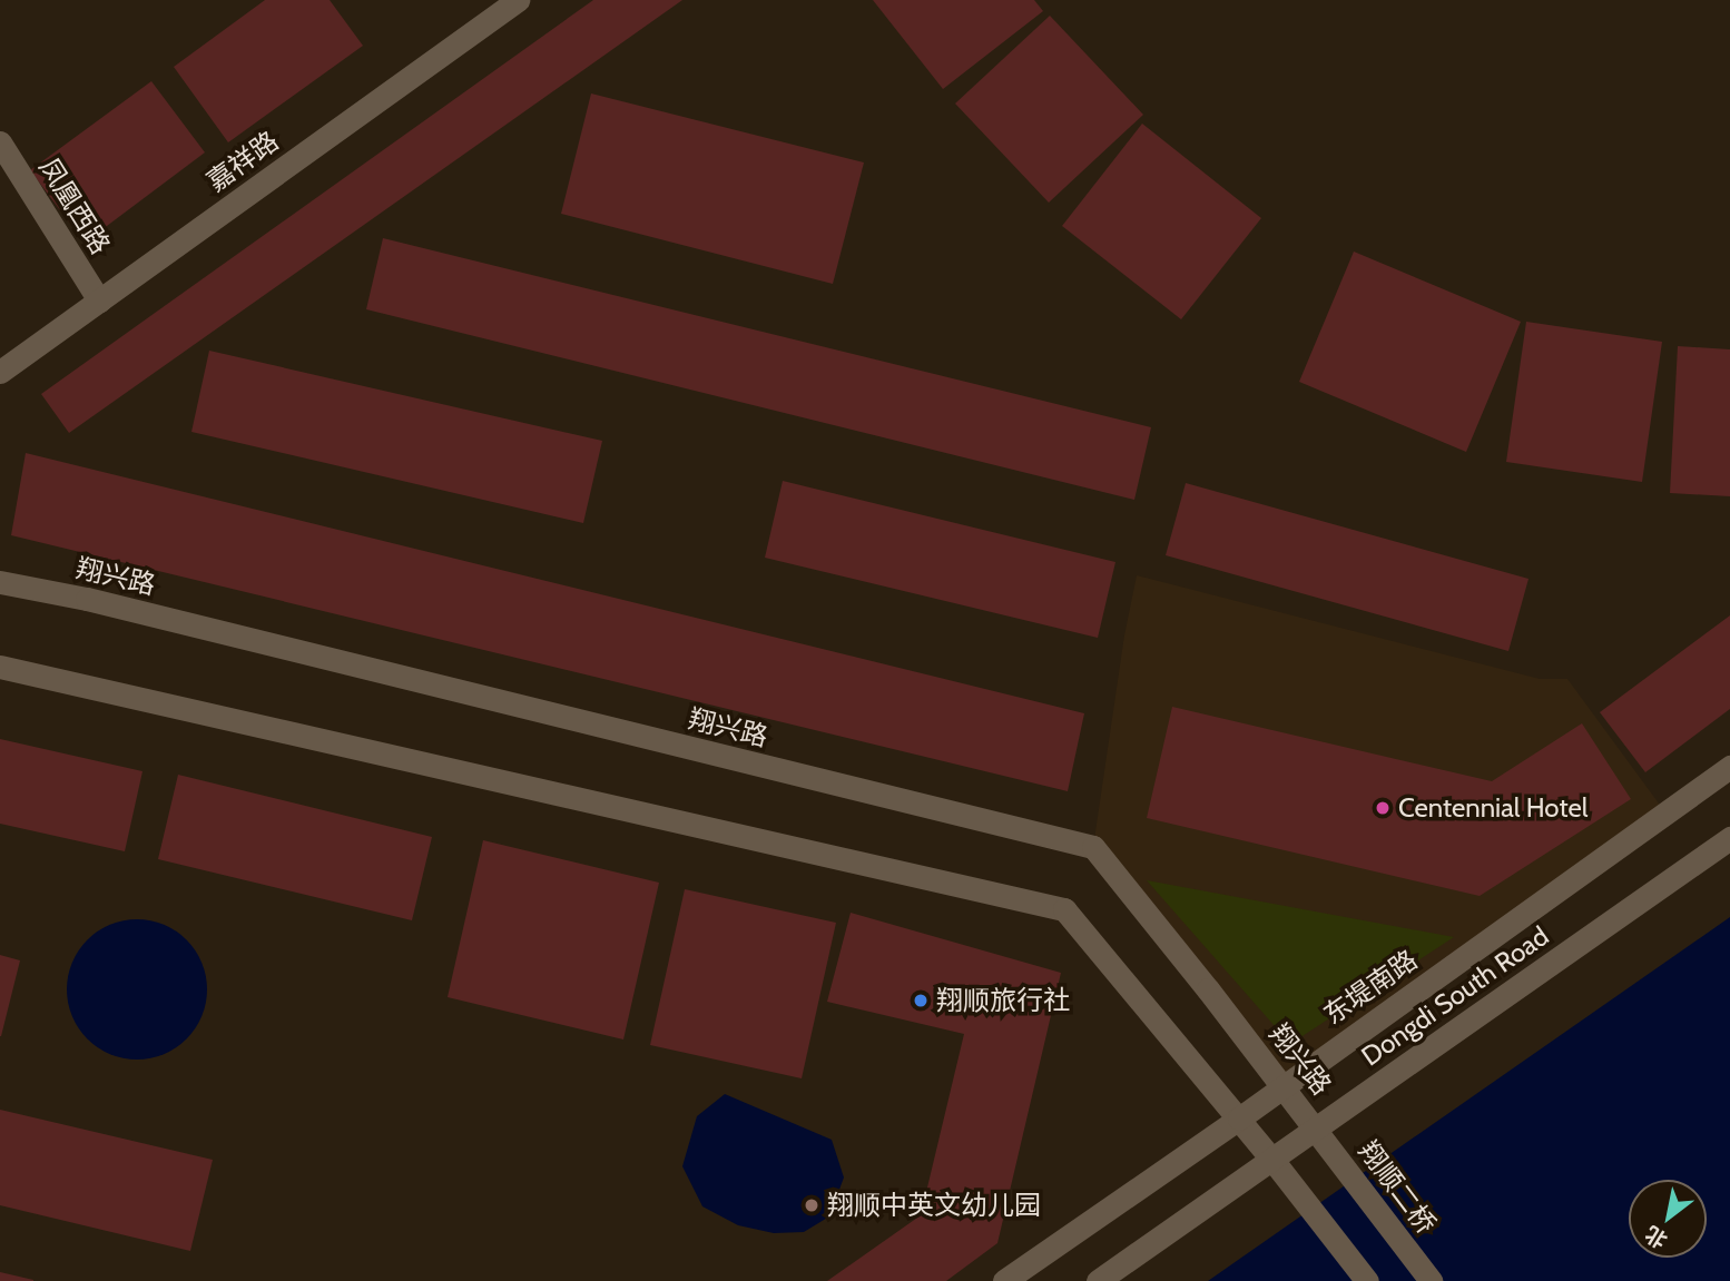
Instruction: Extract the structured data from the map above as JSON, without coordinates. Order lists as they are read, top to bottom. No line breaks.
{"streets":{"main road":["嘉祥路","凤凰西路","翔兴路","东堤南路","Dongdi South Road","翔顺二桥"]},"crossings":[["嘉祥路","凤凰西路"],["翔兴路","东堤南路"],["翔兴路","Dongdi South Road"],["翔兴路","翔顺二桥"],["Dongdi South Road","翔顺二桥"]],"places":["Centennial Hotel","翔顺旅行社","翔顺中英文幼儿园"],"north":"bottom left"}
